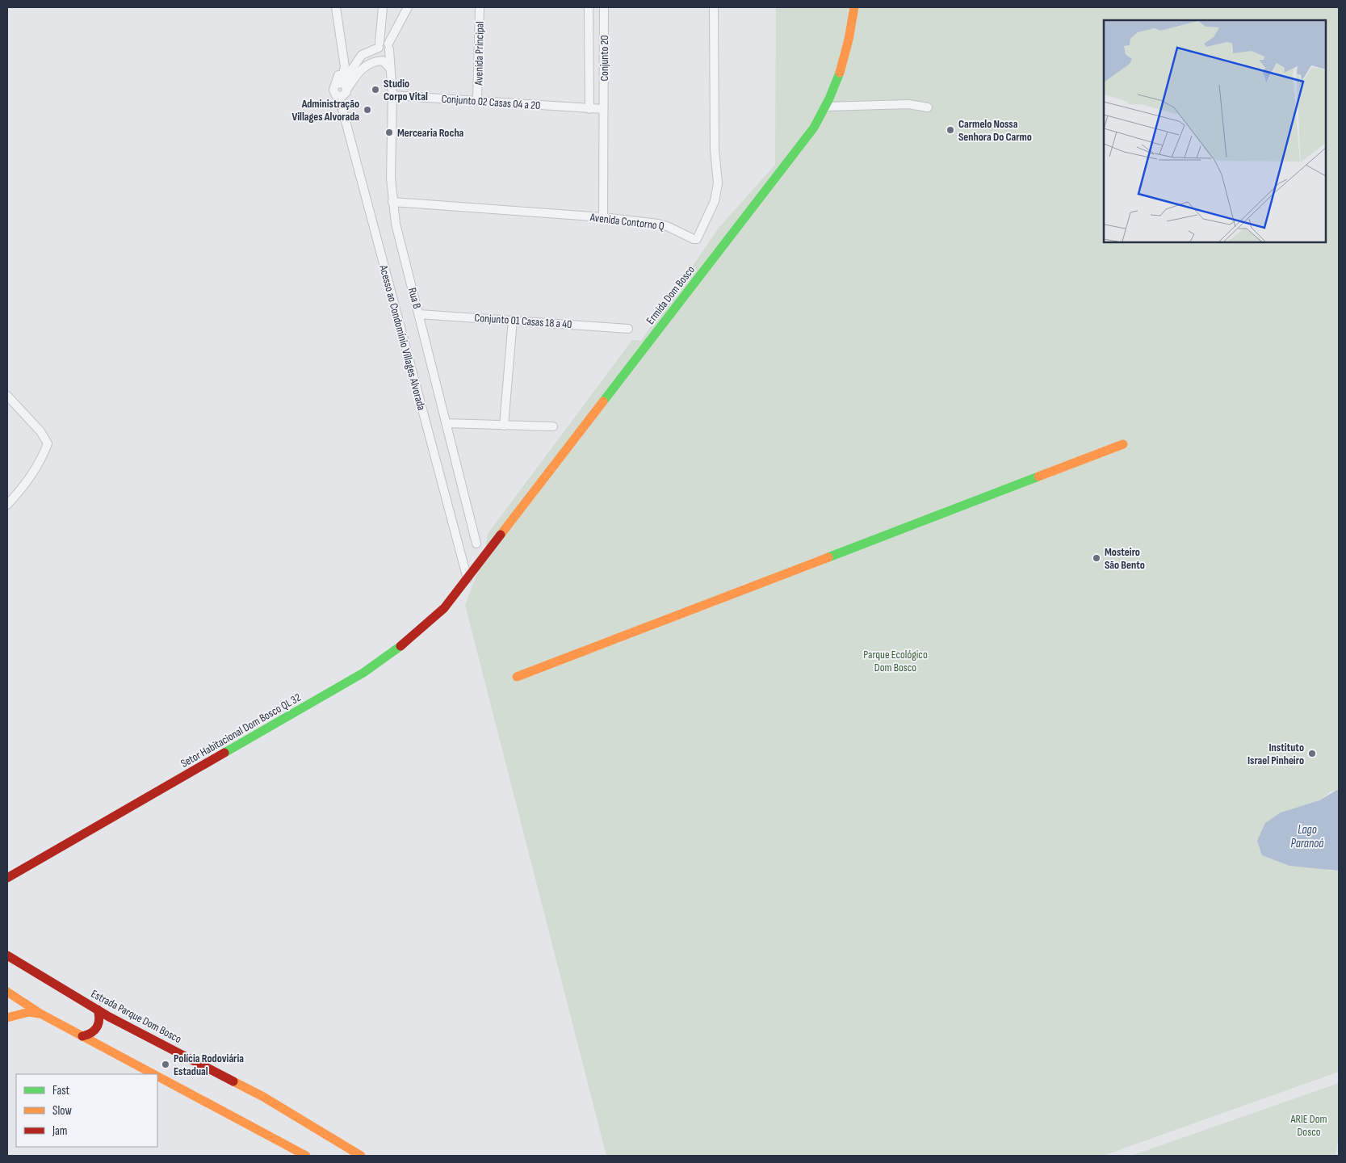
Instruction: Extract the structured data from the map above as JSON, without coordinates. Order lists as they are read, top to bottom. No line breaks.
{"streets":{"street":["Avenida Principal","Conjunto 20","Conjunto 02 Casas 04 a 20","Avenida Contorno Q","Ermida Dom Bosco","Rua B","Conjunto 01 Casas 18 a 40","Acesso ao Condomínio Villages Alvorada","Setor Habitacional Dom Bosco QL 32","Estrada Parque Dom Bosco"]},"crossings":[["Avenida Principal","Conjunto 02 Casas 04 a 20"],["Conjunto 20","Conjunto 02 Casas 04 a 20"],["Conjunto 20","Avenida Contorno Q"],["Conjunto 02 Casas 04 a 20","Rua B"],["Avenida Contorno Q","Rua B"],["Ermida Dom Bosco","Acesso ao Condomínio Villages Alvorada"],["Ermida Dom Bosco","Setor Habitacional Dom Bosco QL 32"],["Rua B","Conjunto 01 Casas 18 a 40"],["Acesso ao Condomínio Villages Alvorada","Setor Habitacional Dom Bosco QL 32"]],"water":["Lago Paranoá"],"parks":["Parque Ecológico Dom Bosco","ARIE Dom Dosco"],"places":["Studio Corpo Vital","Administração Villages Alvorada","Carmelo Nossa Senhora Do Carmo","Mercearia Rocha","Mosteiro São Bento","Instituto Israel Pinheiro","Polícia Rodoviária Estadual"],"legend":["Fast","Slow","Jam"]}
